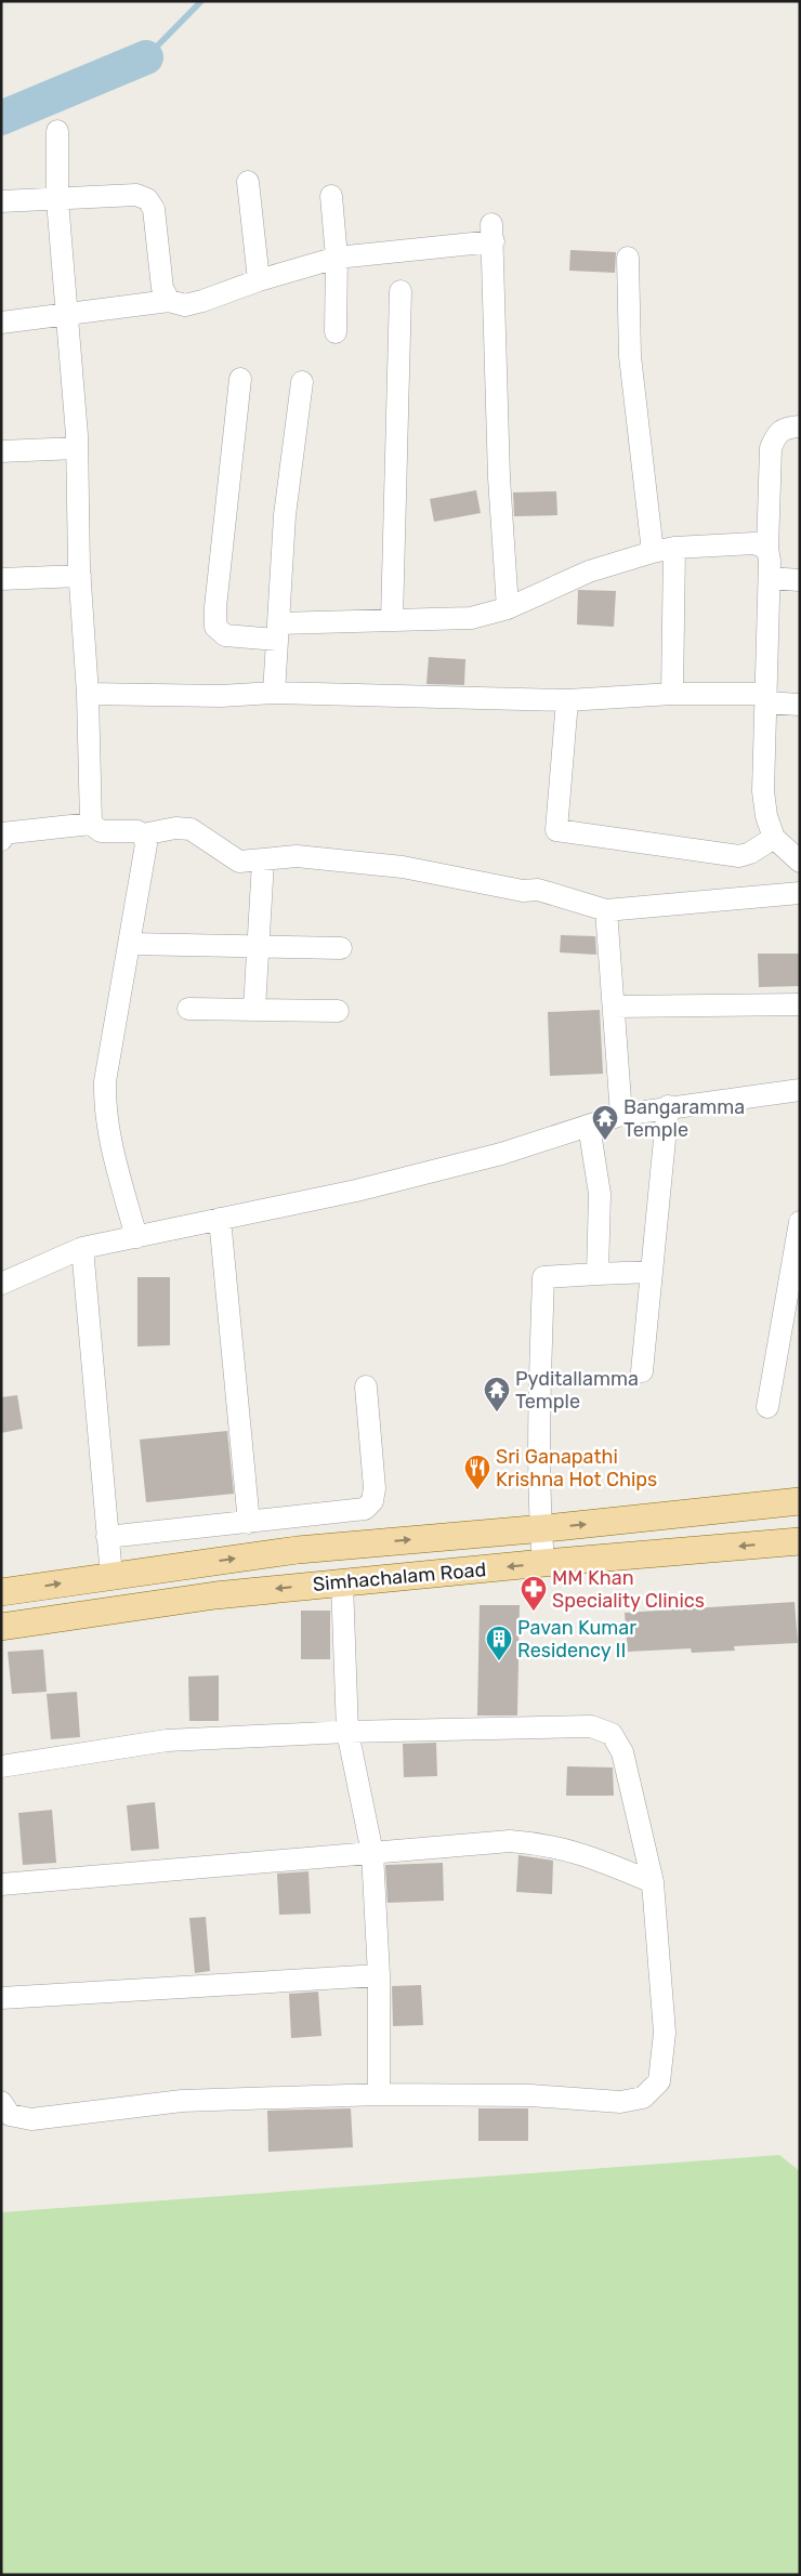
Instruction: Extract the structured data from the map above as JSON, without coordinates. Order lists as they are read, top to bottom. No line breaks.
{"streets":{"main road":["Simhachalam Road"]},"places":{"temple":["Bangaramma Temple","Pyditallamma Temple"],"restaurant":["Sri Ganapathi Krishna Hot Chips"],"pharmacy":["MM Khan Speciality Clinics"],"building":["Pavan Kumar Residency II"]}}
